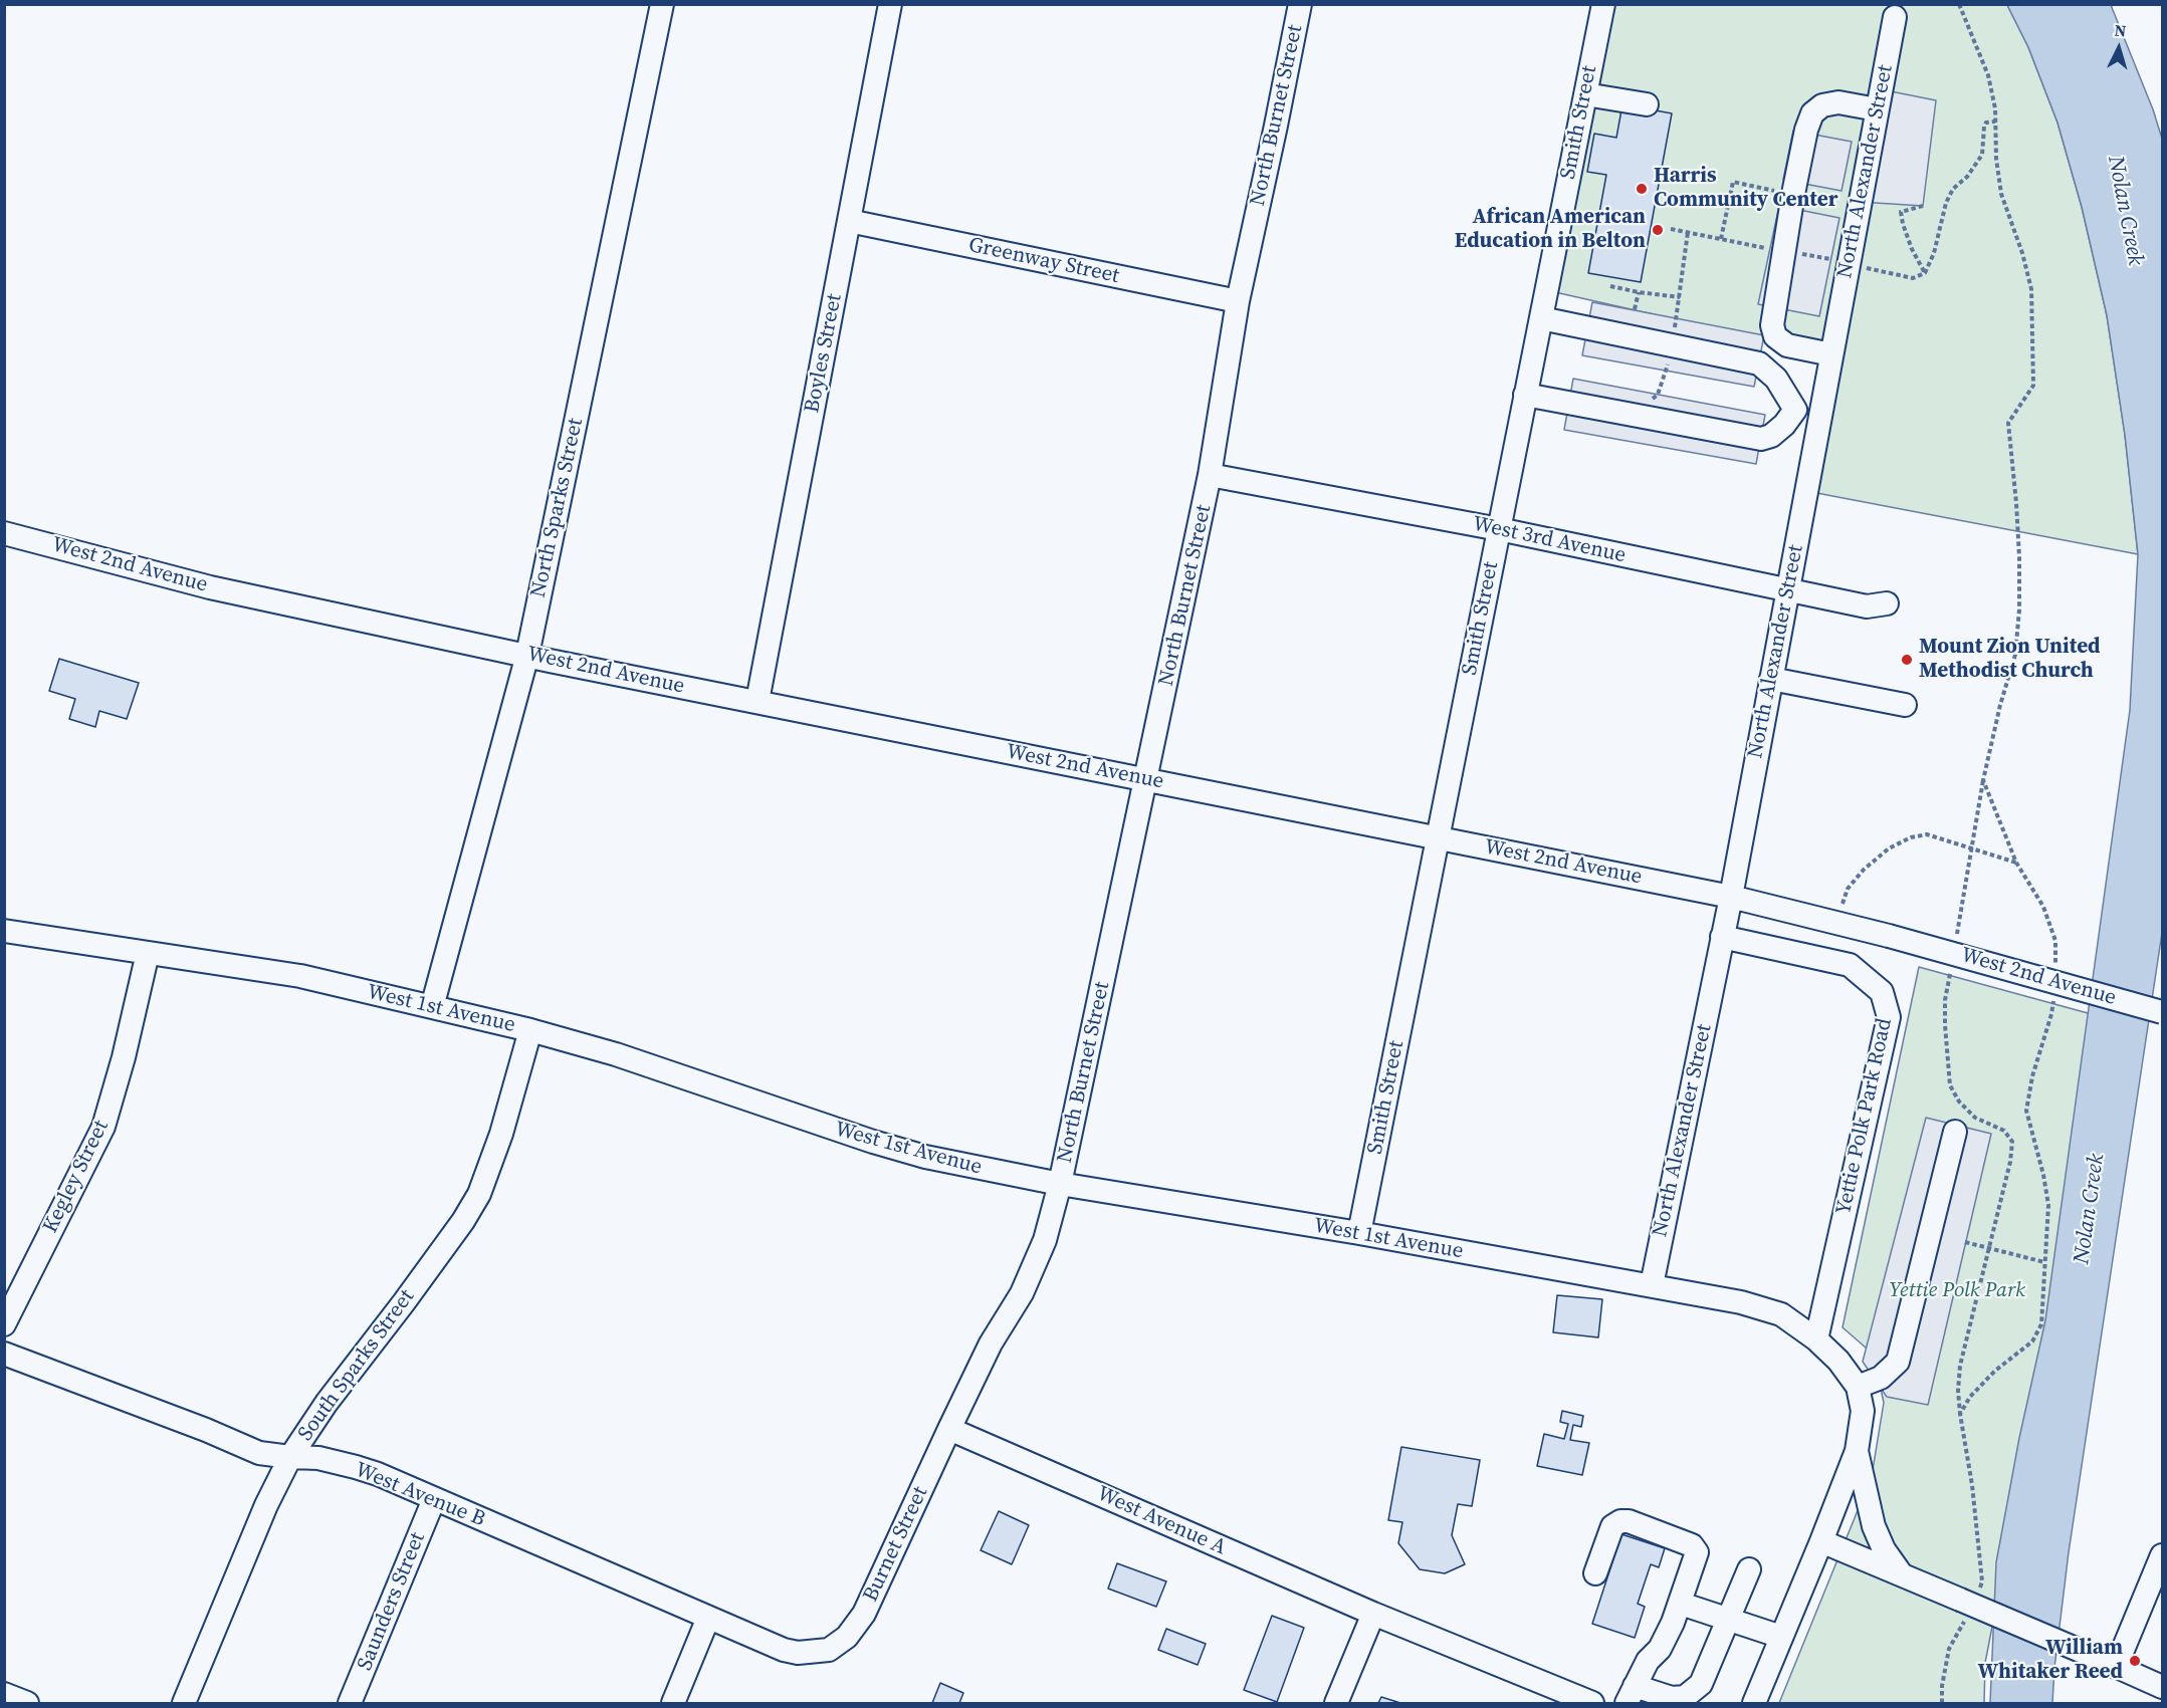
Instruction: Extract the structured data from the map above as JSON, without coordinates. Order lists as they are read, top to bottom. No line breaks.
{"streets":{"street":["North Burnet Street","Smith Street","North Alexander Street","Greenway Street","Boyles Street","North Sparks Street","West 3rd Avenue","West 2nd Avenue","West 1st Avenue","Yettie Polk Park Road","Kegley Street","South Sparks Street","West Avenue B","West Avenue A","Burnet Street","Saunders Street"]},"crossings":[["North Burnet Street","Greenway Street"],["North Burnet Street","West 3rd Avenue"],["North Burnet Street","West 2nd Avenue"],["North Burnet Street","West 1st Avenue"],["North Burnet Street","West Avenue A"],["North Burnet Street","Burnet Street"],["Smith Street","West 3rd Avenue"],["Smith Street","West 2nd Avenue"],["Smith Street","West 1st Avenue"],["North Alexander Street","West 3rd Avenue"],["North Alexander Street","West 2nd Avenue"],["North Alexander Street","West 1st Avenue"],["North Alexander Street","Yettie Polk Park Road"],["Greenway Street","Boyles Street"],["Boyles Street","West 2nd Avenue"],["North Sparks Street","West 2nd Avenue"],["North Sparks Street","West 1st Avenue"],["West 1st Avenue","Yettie Polk Park Road"],["West 1st Avenue","Kegley Street"],["West 1st Avenue","South Sparks Street"],["South Sparks Street","West Avenue B"],["West Avenue B","Burnet Street"],["West Avenue B","Saunders Street"],["West Avenue A","Burnet Street"]],"water":["Nolan Creek"],"parks":["Yettie Polk Park"],"places":["Harris Community Center","African American Education in Belton","Mount Zion United Methodist Church","William Whitaker Reed"],"north":"top"}
